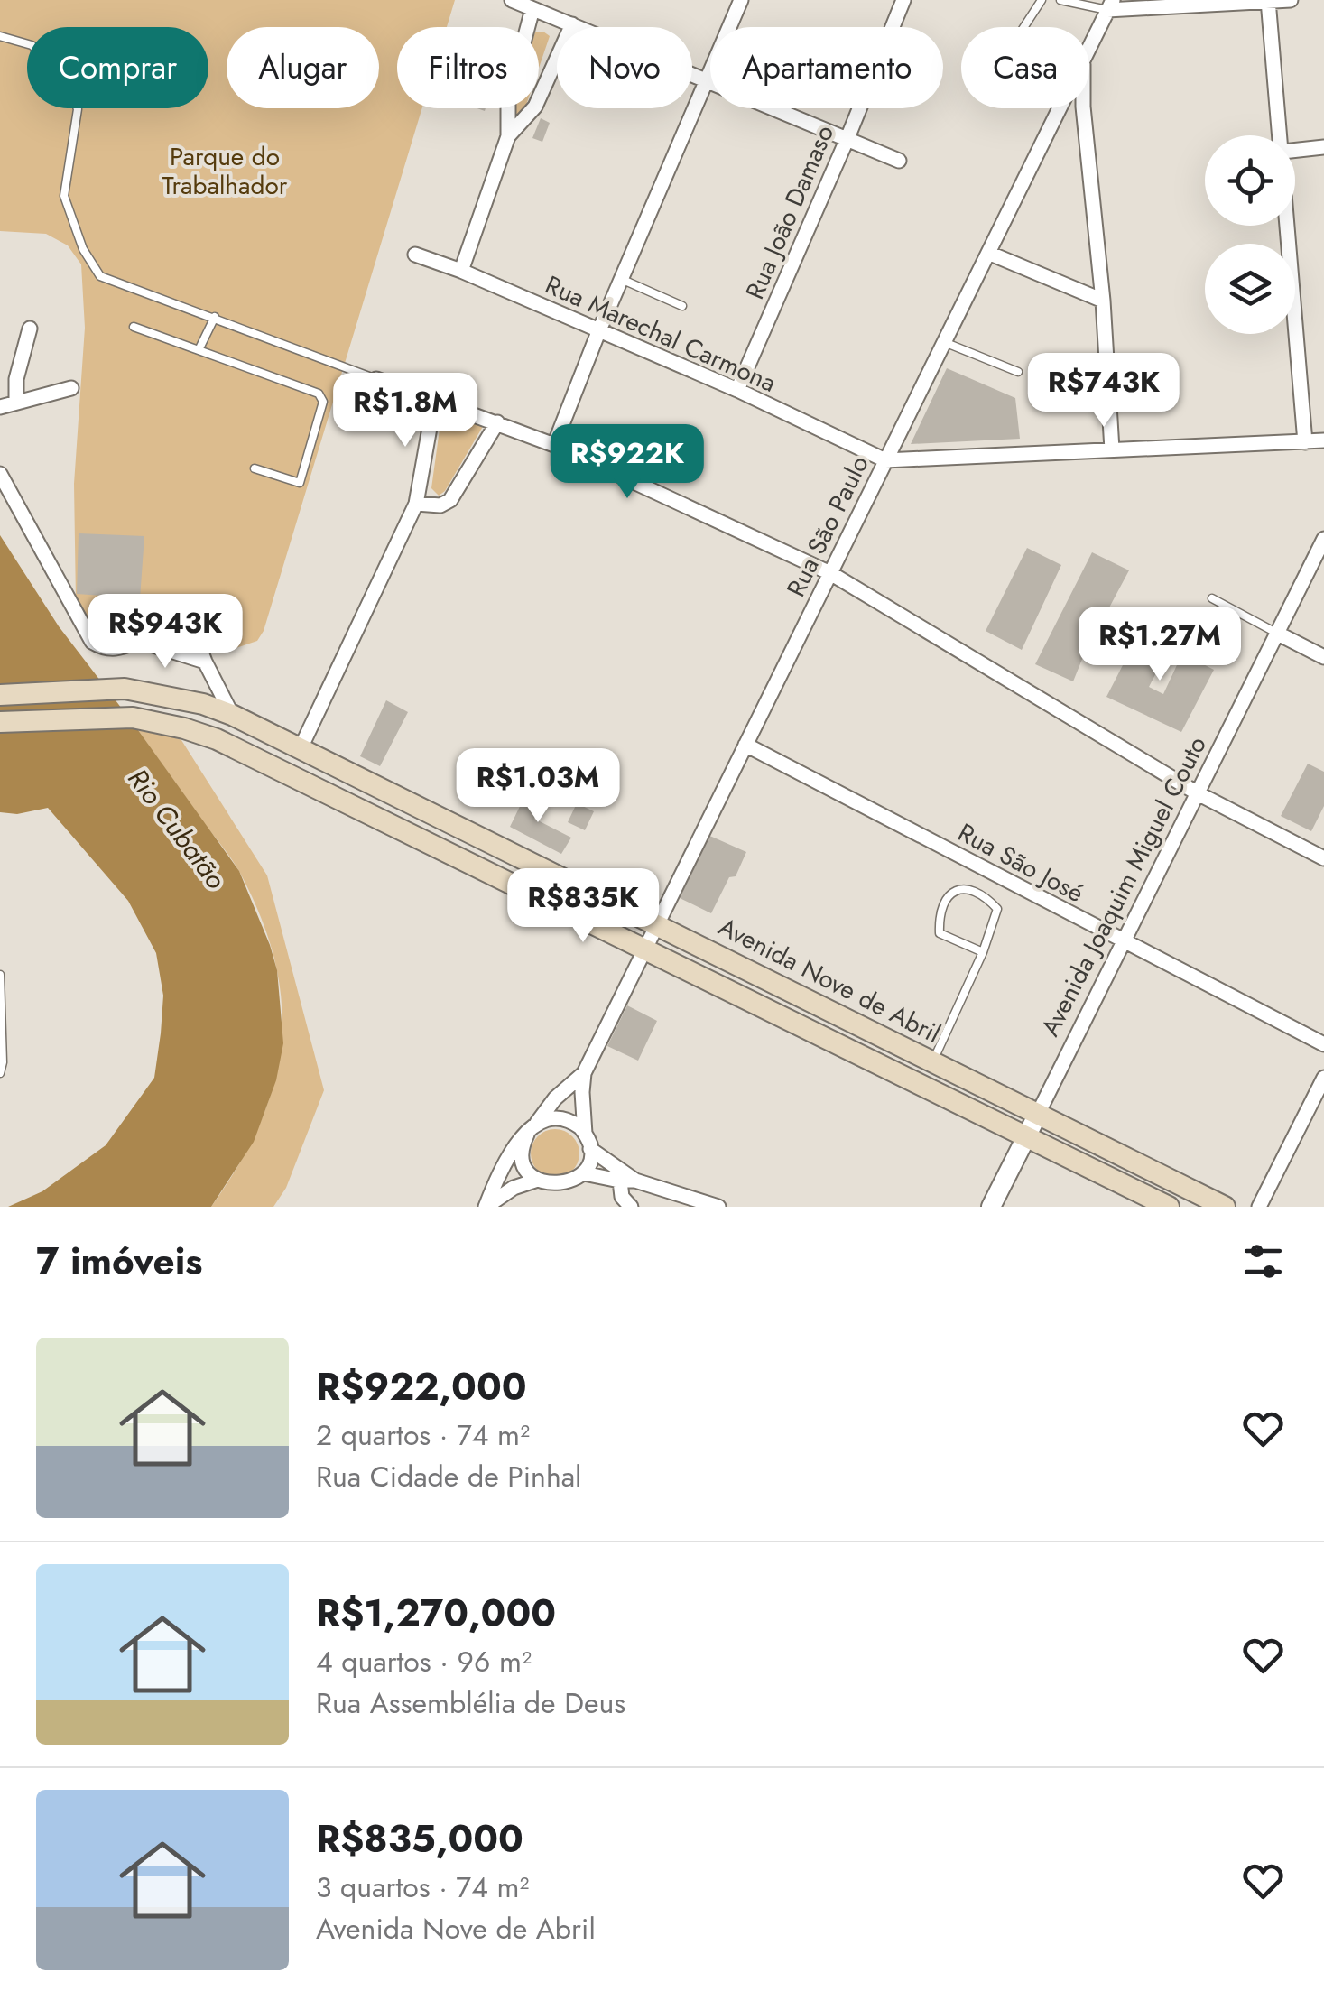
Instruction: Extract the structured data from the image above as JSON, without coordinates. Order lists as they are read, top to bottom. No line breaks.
{"streets":{"main road":["Avenida Nove de Abril"],"street":["Rua João Damaso","Rua Marechal Carmona","Rua São Paulo","Rua São José","Avenida Joaquim Miguel Couto"]},"crossings":[["Rua João Damaso","Rua Marechal Carmona"],["Rua Marechal Carmona","Rua São Paulo"],["Rua São Paulo","Rua São José"],["Rua São Paulo","Avenida Nove de Abril"],["Rua São José","Avenida Joaquim Miguel Couto"],["Avenida Joaquim Miguel Couto","Avenida Nove de Abril"]],"water":["Rio Cubatão"],"parks":["Parque do Trabalhador"],"page":{"chip":["Comprar","Alugar","Filtros","Novo","Apartamento","Casa"],"price":["R$743K","R$1.8M","R$922K","R$943K","R$1.27M","R$1.03M","R$835K"],"heading":"7 imóveis","list":[{"name":"R$922,000","note":"2 quartos · 74 m² · Rua Cidade de Pinhal"},{"name":"R$1,270,000","note":"4 quartos · 96 m² · Rua Assemblélia de Deus"},{"name":"R$835,000","note":"3 quartos · 74 m² · Avenida Nove de Abril"}]}}
